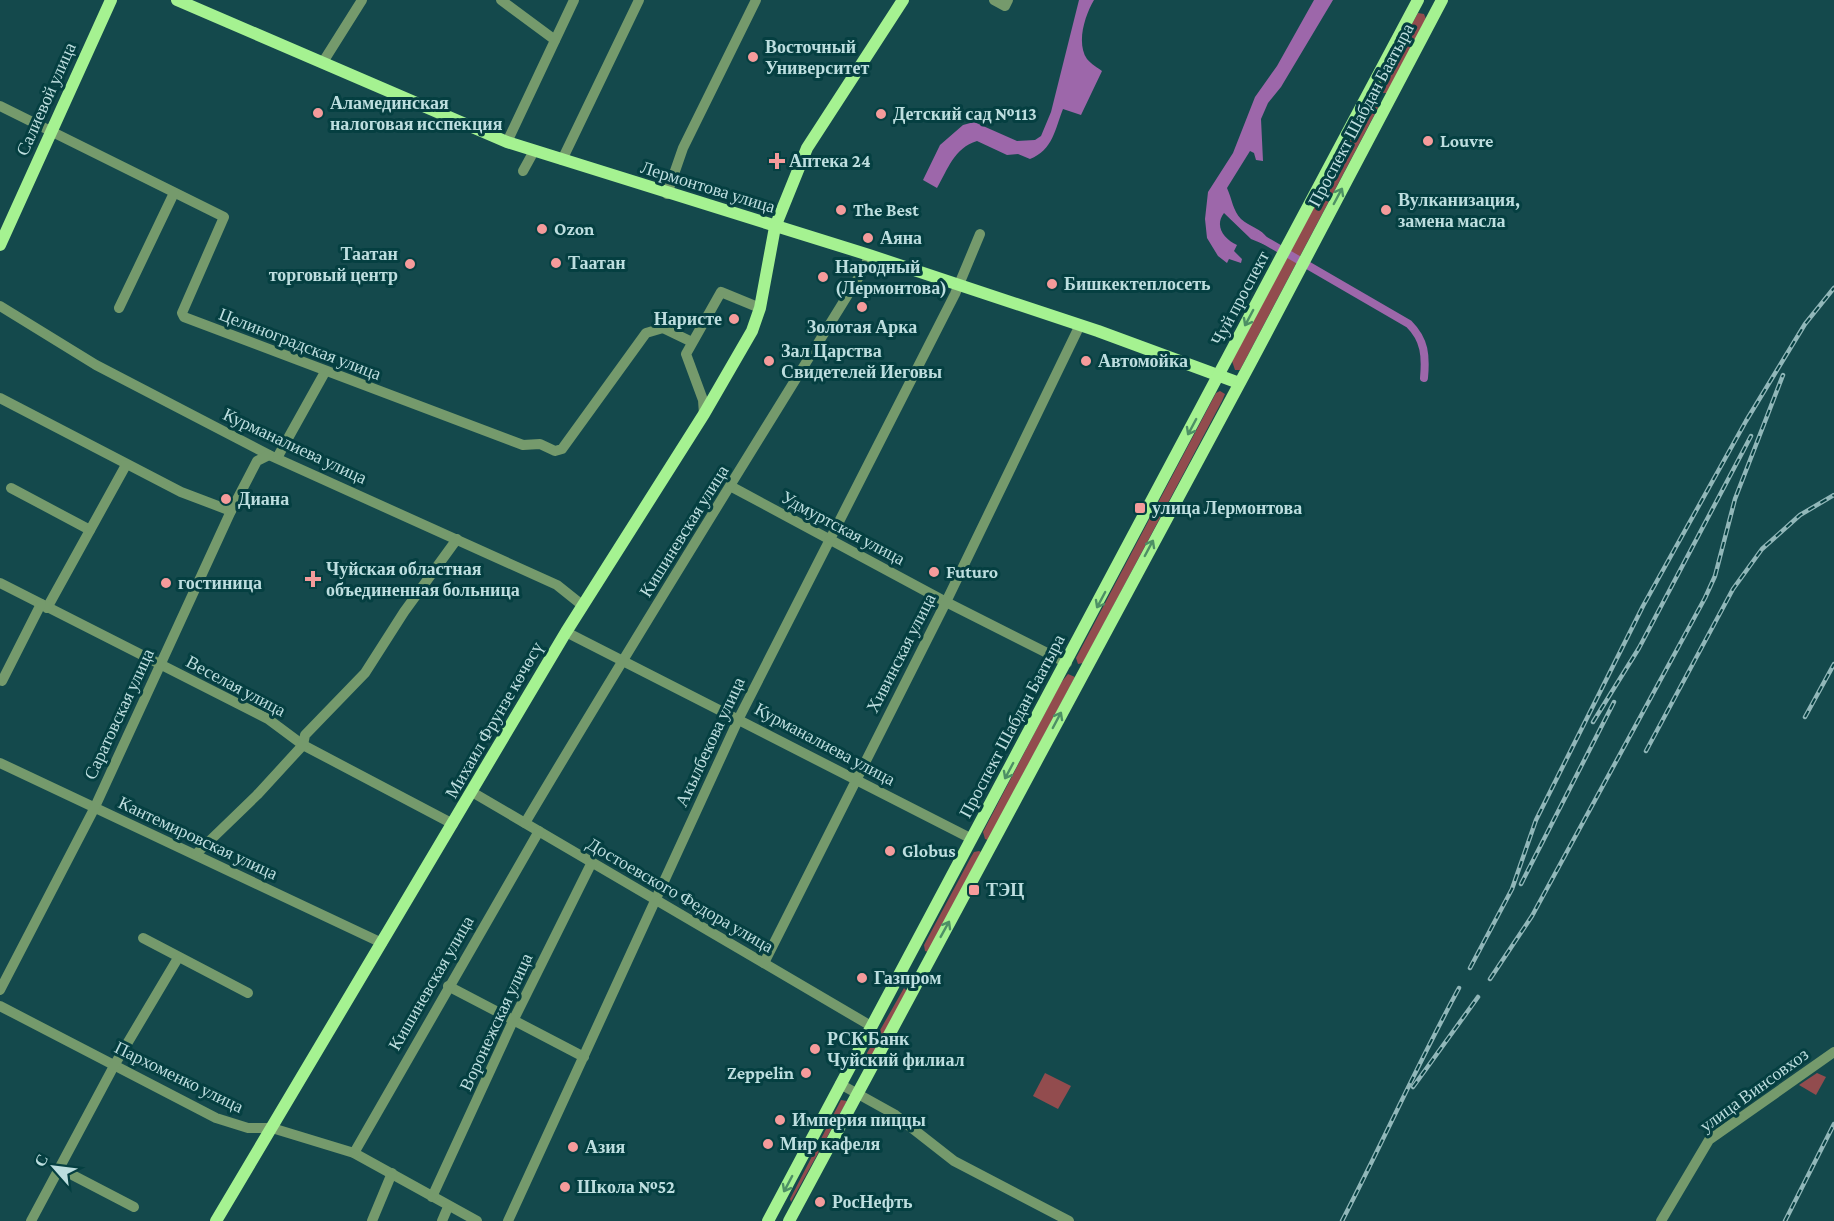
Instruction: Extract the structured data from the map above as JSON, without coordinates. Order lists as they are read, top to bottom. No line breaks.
{"streets":{"main road":["Салиевой улица","Проспект Шабдан Баатыра","Лермонтова улица","Чуй проспект","Михаил Фрунзе көчөсү"],"street":["Целиноградская улица","Курманалиева улица","Удмуртская улица","Кишиневская улица","Хивинская улица","Веселая улица","Саратовская улица","Акылбекова улица","Кантемировская улица","Достоевского Федора улица","Воронежская улица","Пархоменко улица","улица Винсовхоз"]},"crossings":[["Салиевой улица","Целиноградская улица"],["Проспект Шабдан Баатыра","Лермонтова улица"],["Проспект Шабдан Баатыра","Чуй проспект"],["Проспект Шабдан Баатыра","Курманалиева улица"],["Проспект Шабдан Баатыра","Удмуртская улица"],["Проспект Шабдан Баатыра","Достоевского Федора улица"],["Лермонтова улица","Чуй проспект"],["Лермонтова улица","Кишиневская улица"],["Лермонтова улица","Хивинская улица"],["Лермонтова улица","Михаил Фрунзе көчөсү"],["Лермонтова улица","Акылбекова улица"],["Целиноградская улица","Саратовская улица"],["Курманалиева улица","Кишиневская улица"],["Курманалиева улица","Хивинская улица"],["Курманалиева улица","Саратовская улица"],["Курманалиева улица","Михаил Фрунзе көчөсү"],["Курманалиева улица","Акылбекова улица"],["Удмуртская улица","Кишиневская улица"],["Удмуртская улица","Хивинская улица"],["Удмуртская улица","Акылбекова улица"],["Кишиневская улица","Достоевского Федора улица"],["Кишиневская улица","Пархоменко улица"],["Хивинская улица","Достоевского Федора улица"],["Веселая улица","Саратовская улица"],["Веселая улица","Михаил Фрунзе көчөсү"],["Саратовская улица","Кантемировская улица"],["Михаил Фрунзе көчөсү","Кантемировская улица"],["Михаил Фрунзе көчөсү","Достоевского Федора улица"],["Михаил Фрунзе көчөсү","Пархоменко улица"],["Акылбекова улица","Достоевского Федора улица"],["Достоевского Федора улица","Воронежская улица"],["Воронежская улица","Пархоменко улица"]],"one_way":["Чуй проспект"],"places":{"other":["Восточный Университет","Аламединская налоговая исспекция","Детский сад №113","Louvre","The Best","Вулканизация, замена масла","Ozon","Аяна","Таатан","Таатан торговый центр","Народный (Лермонтова)","Бишкектеплосеть","Золотая Арка","Наристе","Зал Царства Свидетелей Иеговы","Автомойка","Диана","Futuro","гостиница","Globus","Газпром","РСК Банк Чуйский филиал","Zeppelin","Империя пиццы","Мир кафеля","Азия","Школа №52","РосНефть"],"health":["Аптека 24","Чуйская областная объединенная больница"],"transit":["улица Лермонтова","ТЭЦ"]},"north":"top left"}
